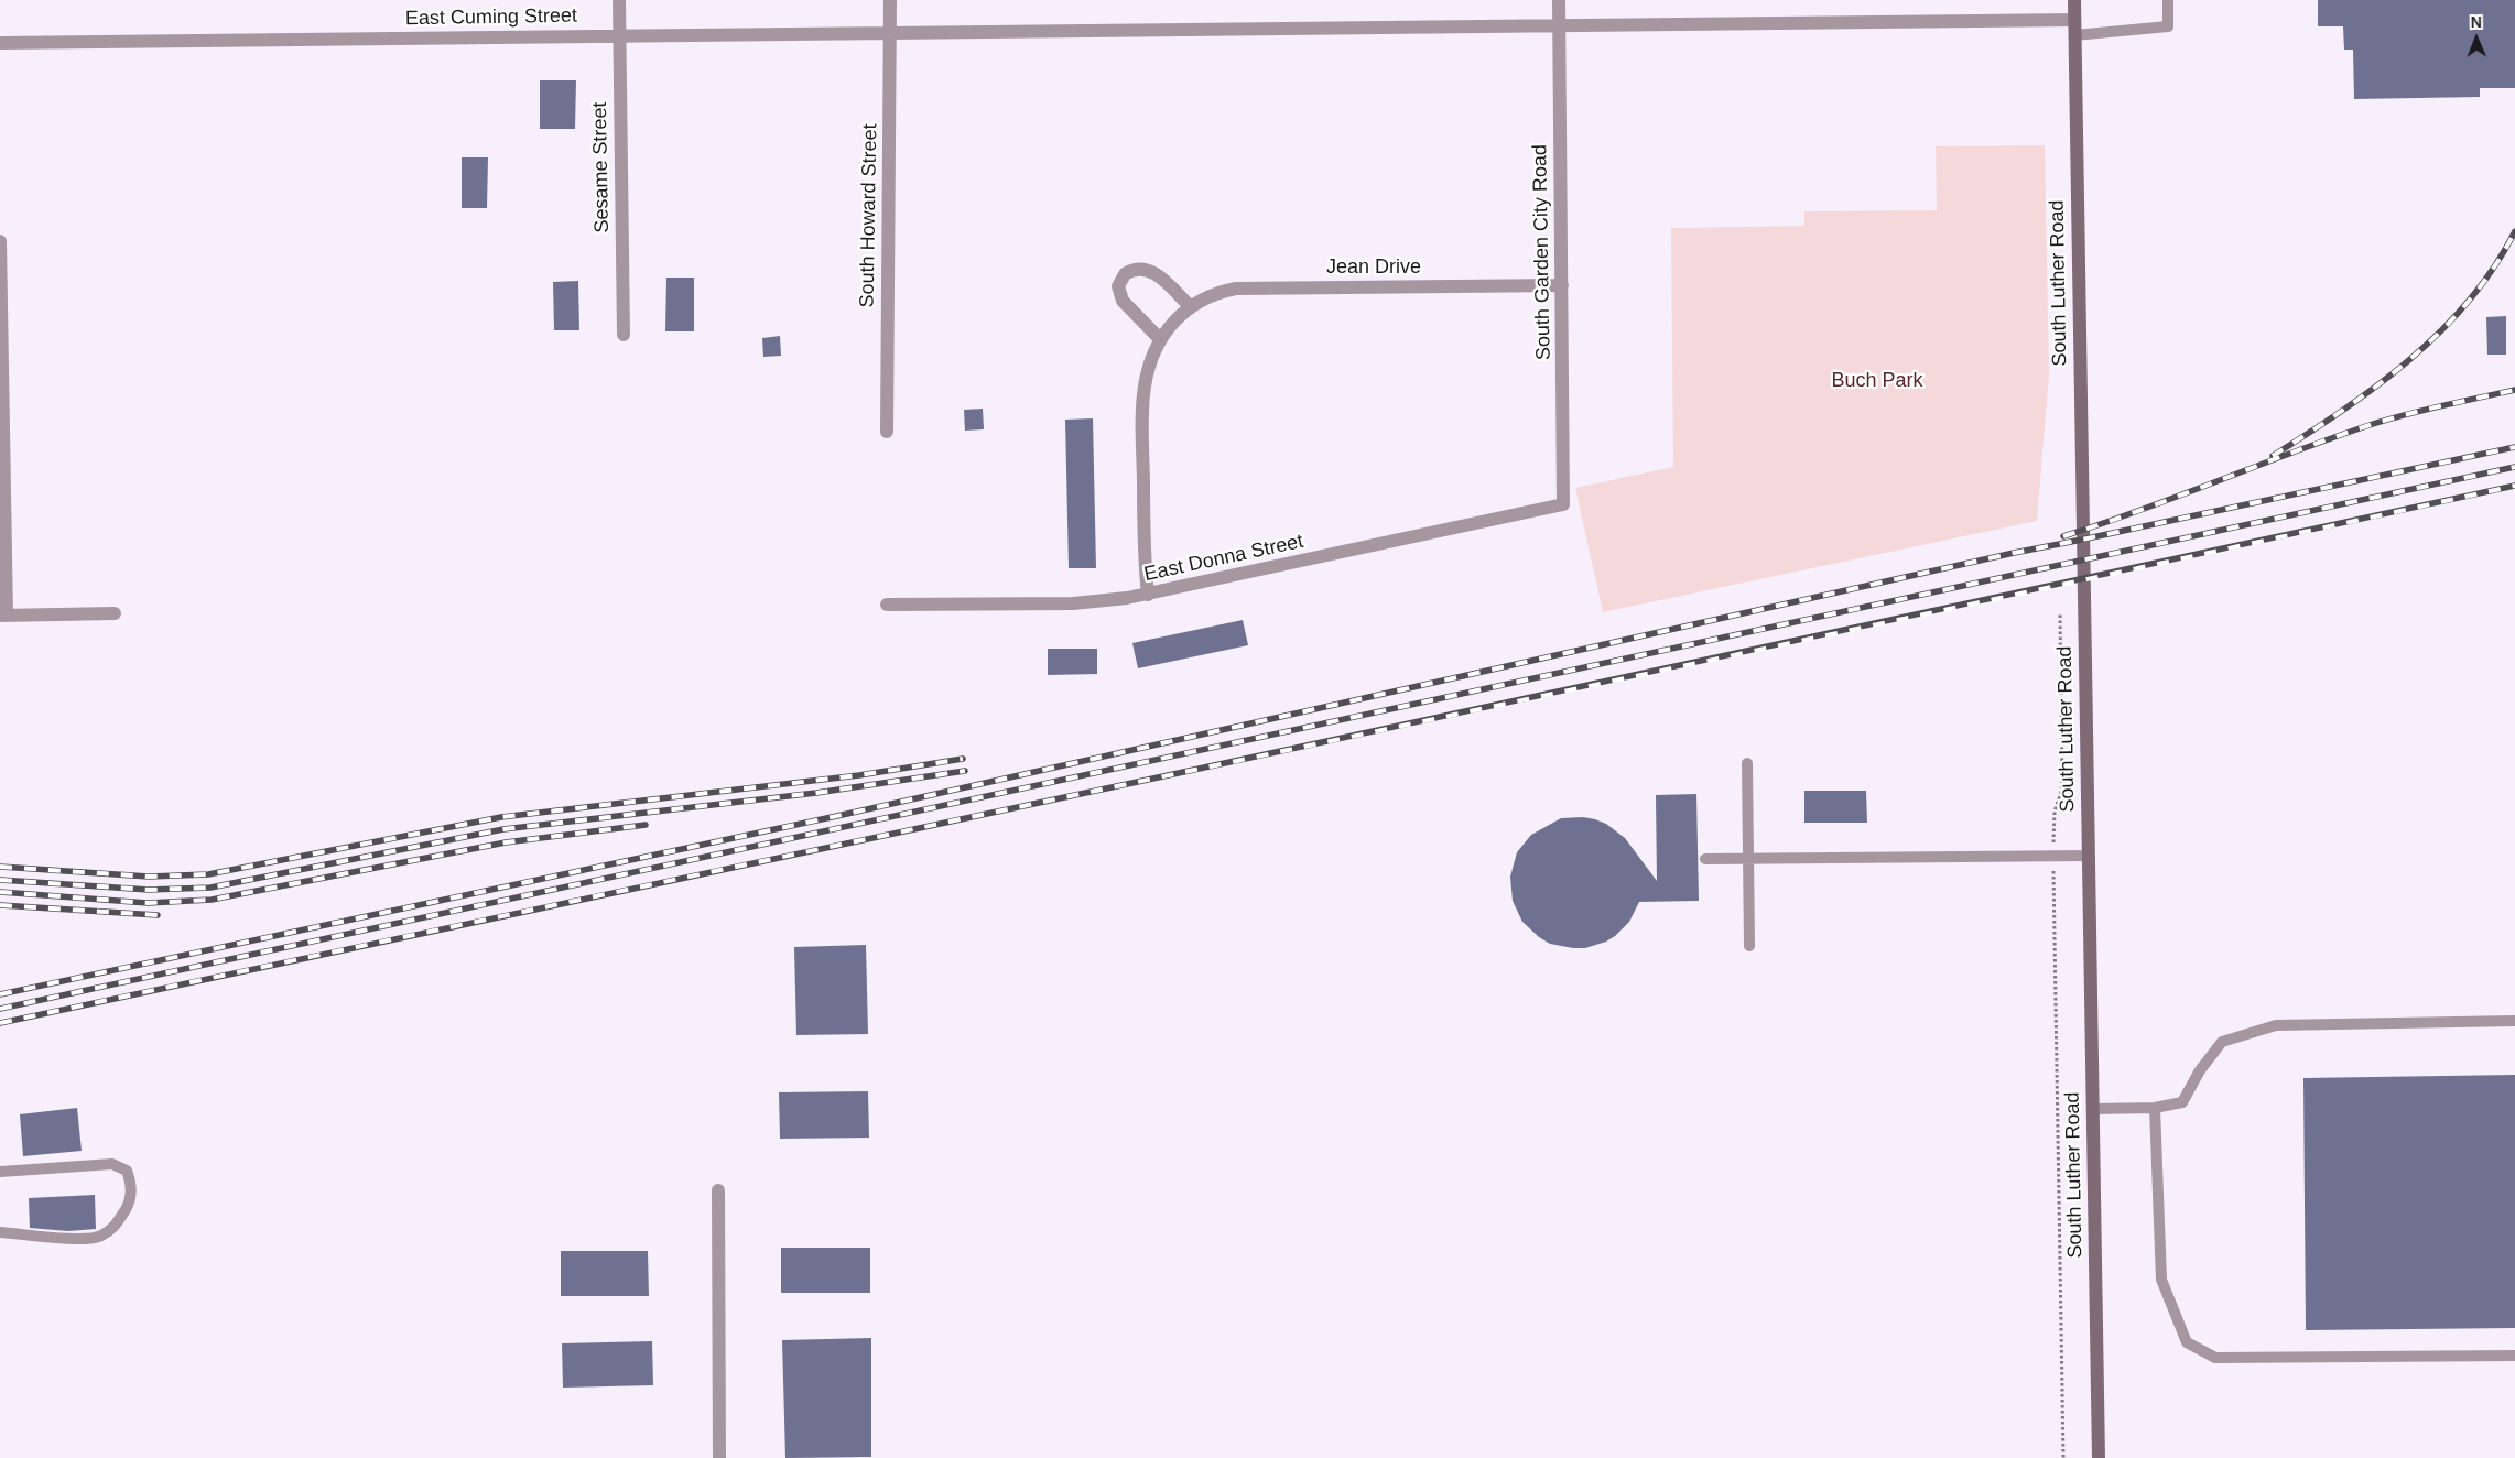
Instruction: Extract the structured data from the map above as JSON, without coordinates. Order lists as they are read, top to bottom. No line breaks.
{"streets":{"street":["East Cuming Street","Sesame Street","South Howard Street","South Garden City Road","Jean Drive","South Luther Road","East Donna Street"]},"crossings":[["East Cuming Street","Sesame Street"],["East Cuming Street","South Howard Street"],["East Cuming Street","South Garden City Road"],["East Cuming Street","South Luther Road"],["South Garden City Road","Jean Drive"],["South Garden City Road","East Donna Street"],["Jean Drive","East Donna Street"]],"parks":["Buch Park"],"north":"top"}
